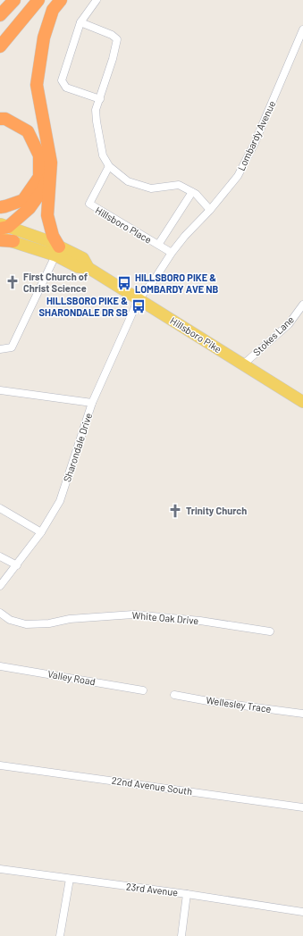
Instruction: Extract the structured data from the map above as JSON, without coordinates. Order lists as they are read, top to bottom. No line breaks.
{"streets":{"main road":["Hillsboro Pike"],"street":["Lombardy Avenue","Hillsboro Place","Stokes Lane","Sharondale Drive","White Oak Drive","Valley Road","Wellesley Trace","22nd Avenue South","23rd Avenue"]},"crossings":[["Lombardy Avenue","Hillsboro Place"],["Lombardy Avenue","Hillsboro Pike"],["Lombardy Avenue","Sharondale Drive"],["Hillsboro Pike","Stokes Lane"],["Hillsboro Pike","Sharondale Drive"]],"places":{"church":["First Church of Christ Science","Trinity Church"],"bus stop":["HILLSBORO PIKE & LOMBARDY AVE NB","HILLSBORO PIKE & SHARONDALE DR SB"]}}
